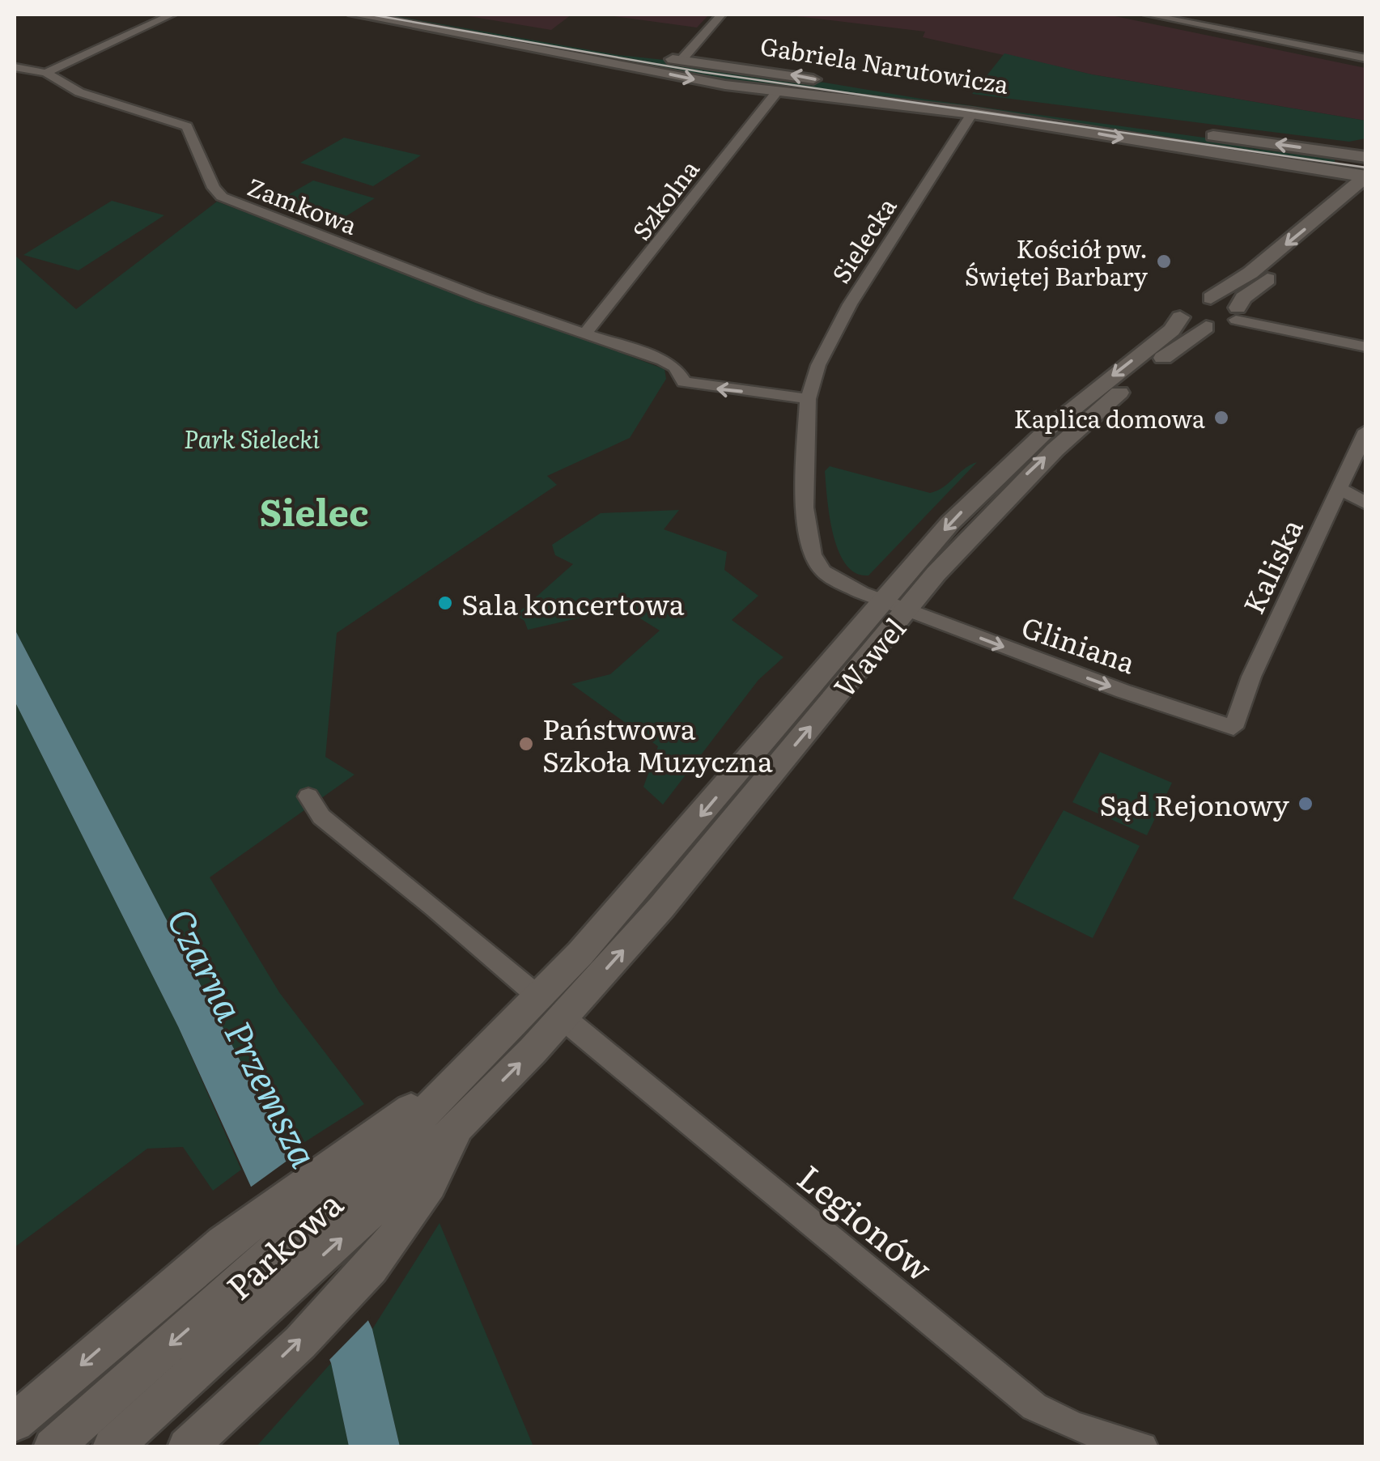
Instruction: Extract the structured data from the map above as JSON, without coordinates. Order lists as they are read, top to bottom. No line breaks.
{"streets":{"street":["Gabriela Narutowicza","Szkolna","Zamkowa","Sielecka","Kaliska","Gliniana","Wawel","Legionów","Parkowa"]},"crossings":[["Gabriela Narutowicza","Szkolna"],["Gabriela Narutowicza","Sielecka"],["Gabriela Narutowicza","Wawel"],["Szkolna","Zamkowa"],["Sielecka","Gliniana"],["Sielecka","Wawel"],["Kaliska","Gliniana"],["Gliniana","Wawel"],["Wawel","Legionów"],["Wawel","Parkowa"],["Legionów","Parkowa"]],"one_way":["Gliniana"],"districts":["Sielec"],"water":["Czarna Przemsza"],"parks":["Park Sielecki"],"places":["Kościół pw. Świętej Barbary","Kaplica domowa","Sala koncertowa","Państwowa Szkoła Muzyczna","Sąd Rejonowy"]}
